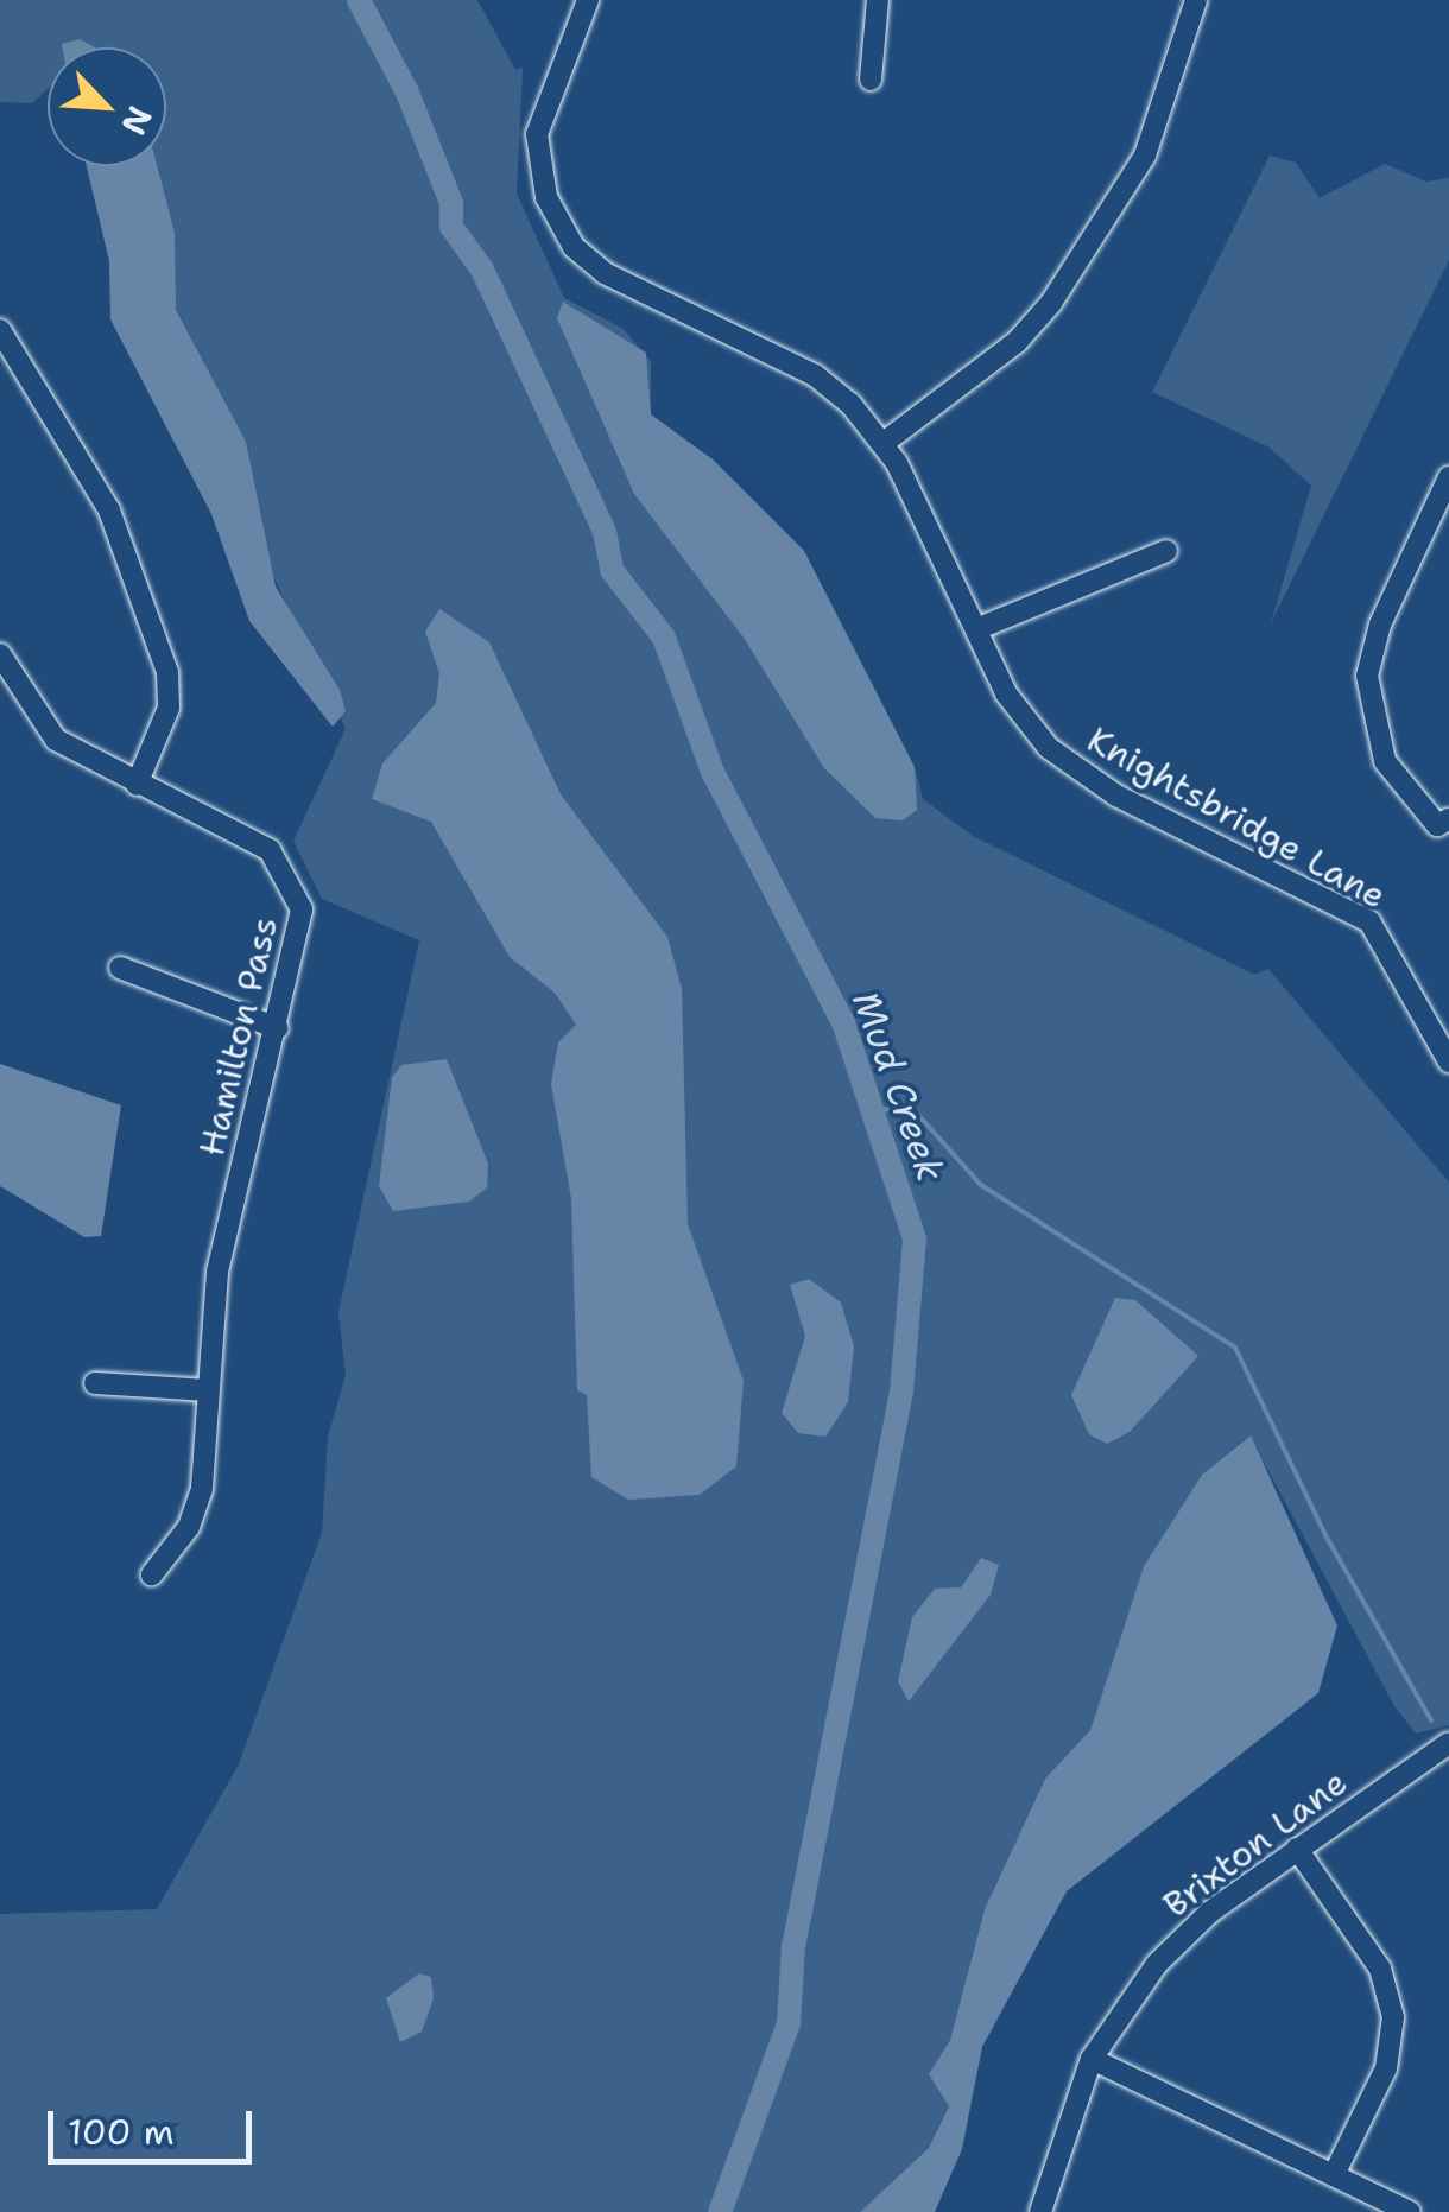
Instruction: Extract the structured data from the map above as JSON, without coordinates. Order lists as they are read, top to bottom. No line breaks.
{"streets":{"street":["Knightsbridge Lane","Hamilton Pass","Brixton Lane"]},"water":["Mud Creek"],"scale_bar":"100 m","north":"bottom right"}
